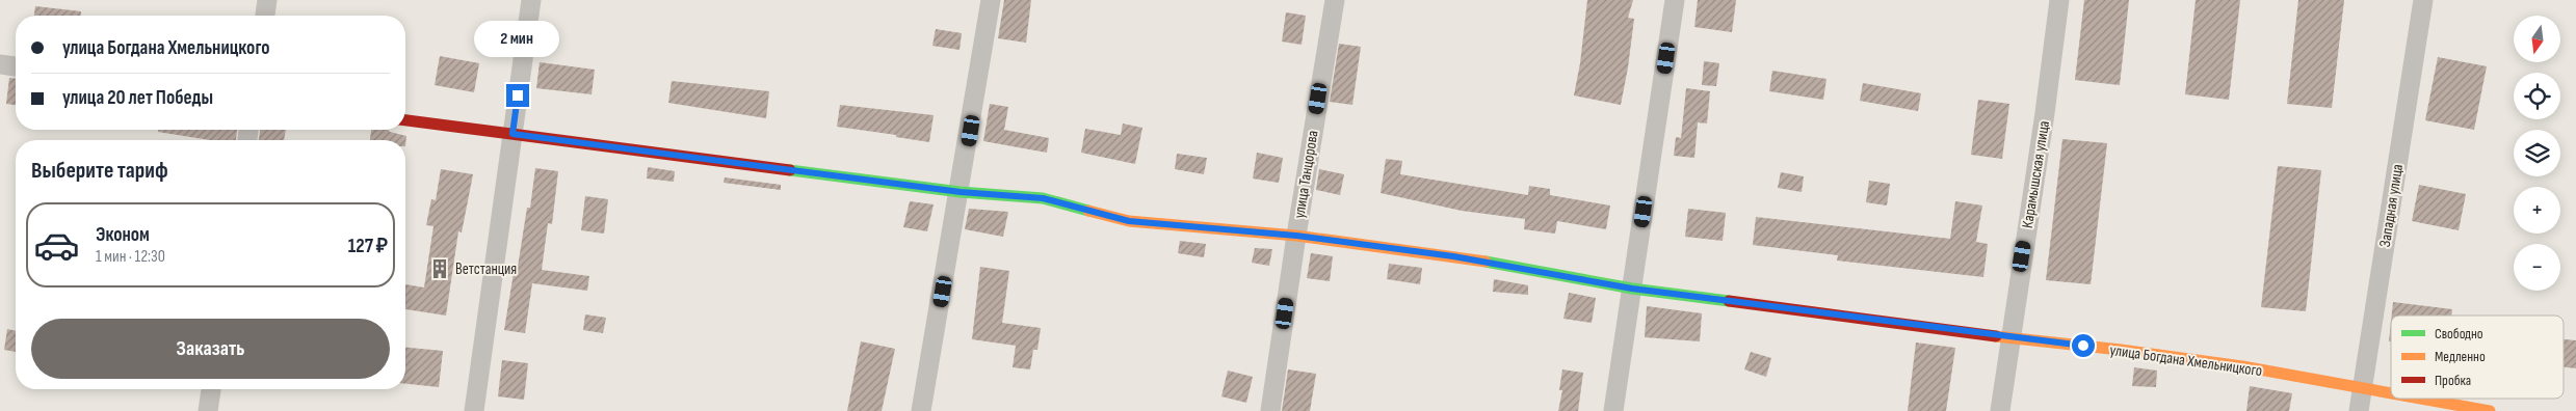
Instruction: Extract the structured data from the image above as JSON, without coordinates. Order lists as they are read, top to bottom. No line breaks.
{"streets":{"street":["улица Танцорова","Карамышская улица","Западная улица","улица Богдана Хмельницкого"]},"crossings":[["улица Танцорова","улица Богдана Хмельницкого"],["Карамышская улица","улица Богдана Хмельницкого"],["Западная улица","улица Богдана Хмельницкого"]],"places":{"building":["Ветстанция"]},"legend":["Свободно","Медленно","Пробка"],"north":"bottom","page":{"map_buttons":["+","−"],"banner":["улица Богдана Хмельницкого","улица 20 лет Победы"],"bubble":"2 мин","heading":"Выберите тариф","list":[{"name":"Эконом","note":"1 мин · 12:30","value":"127 ₽"}],"buttons":"Заказать"}}
